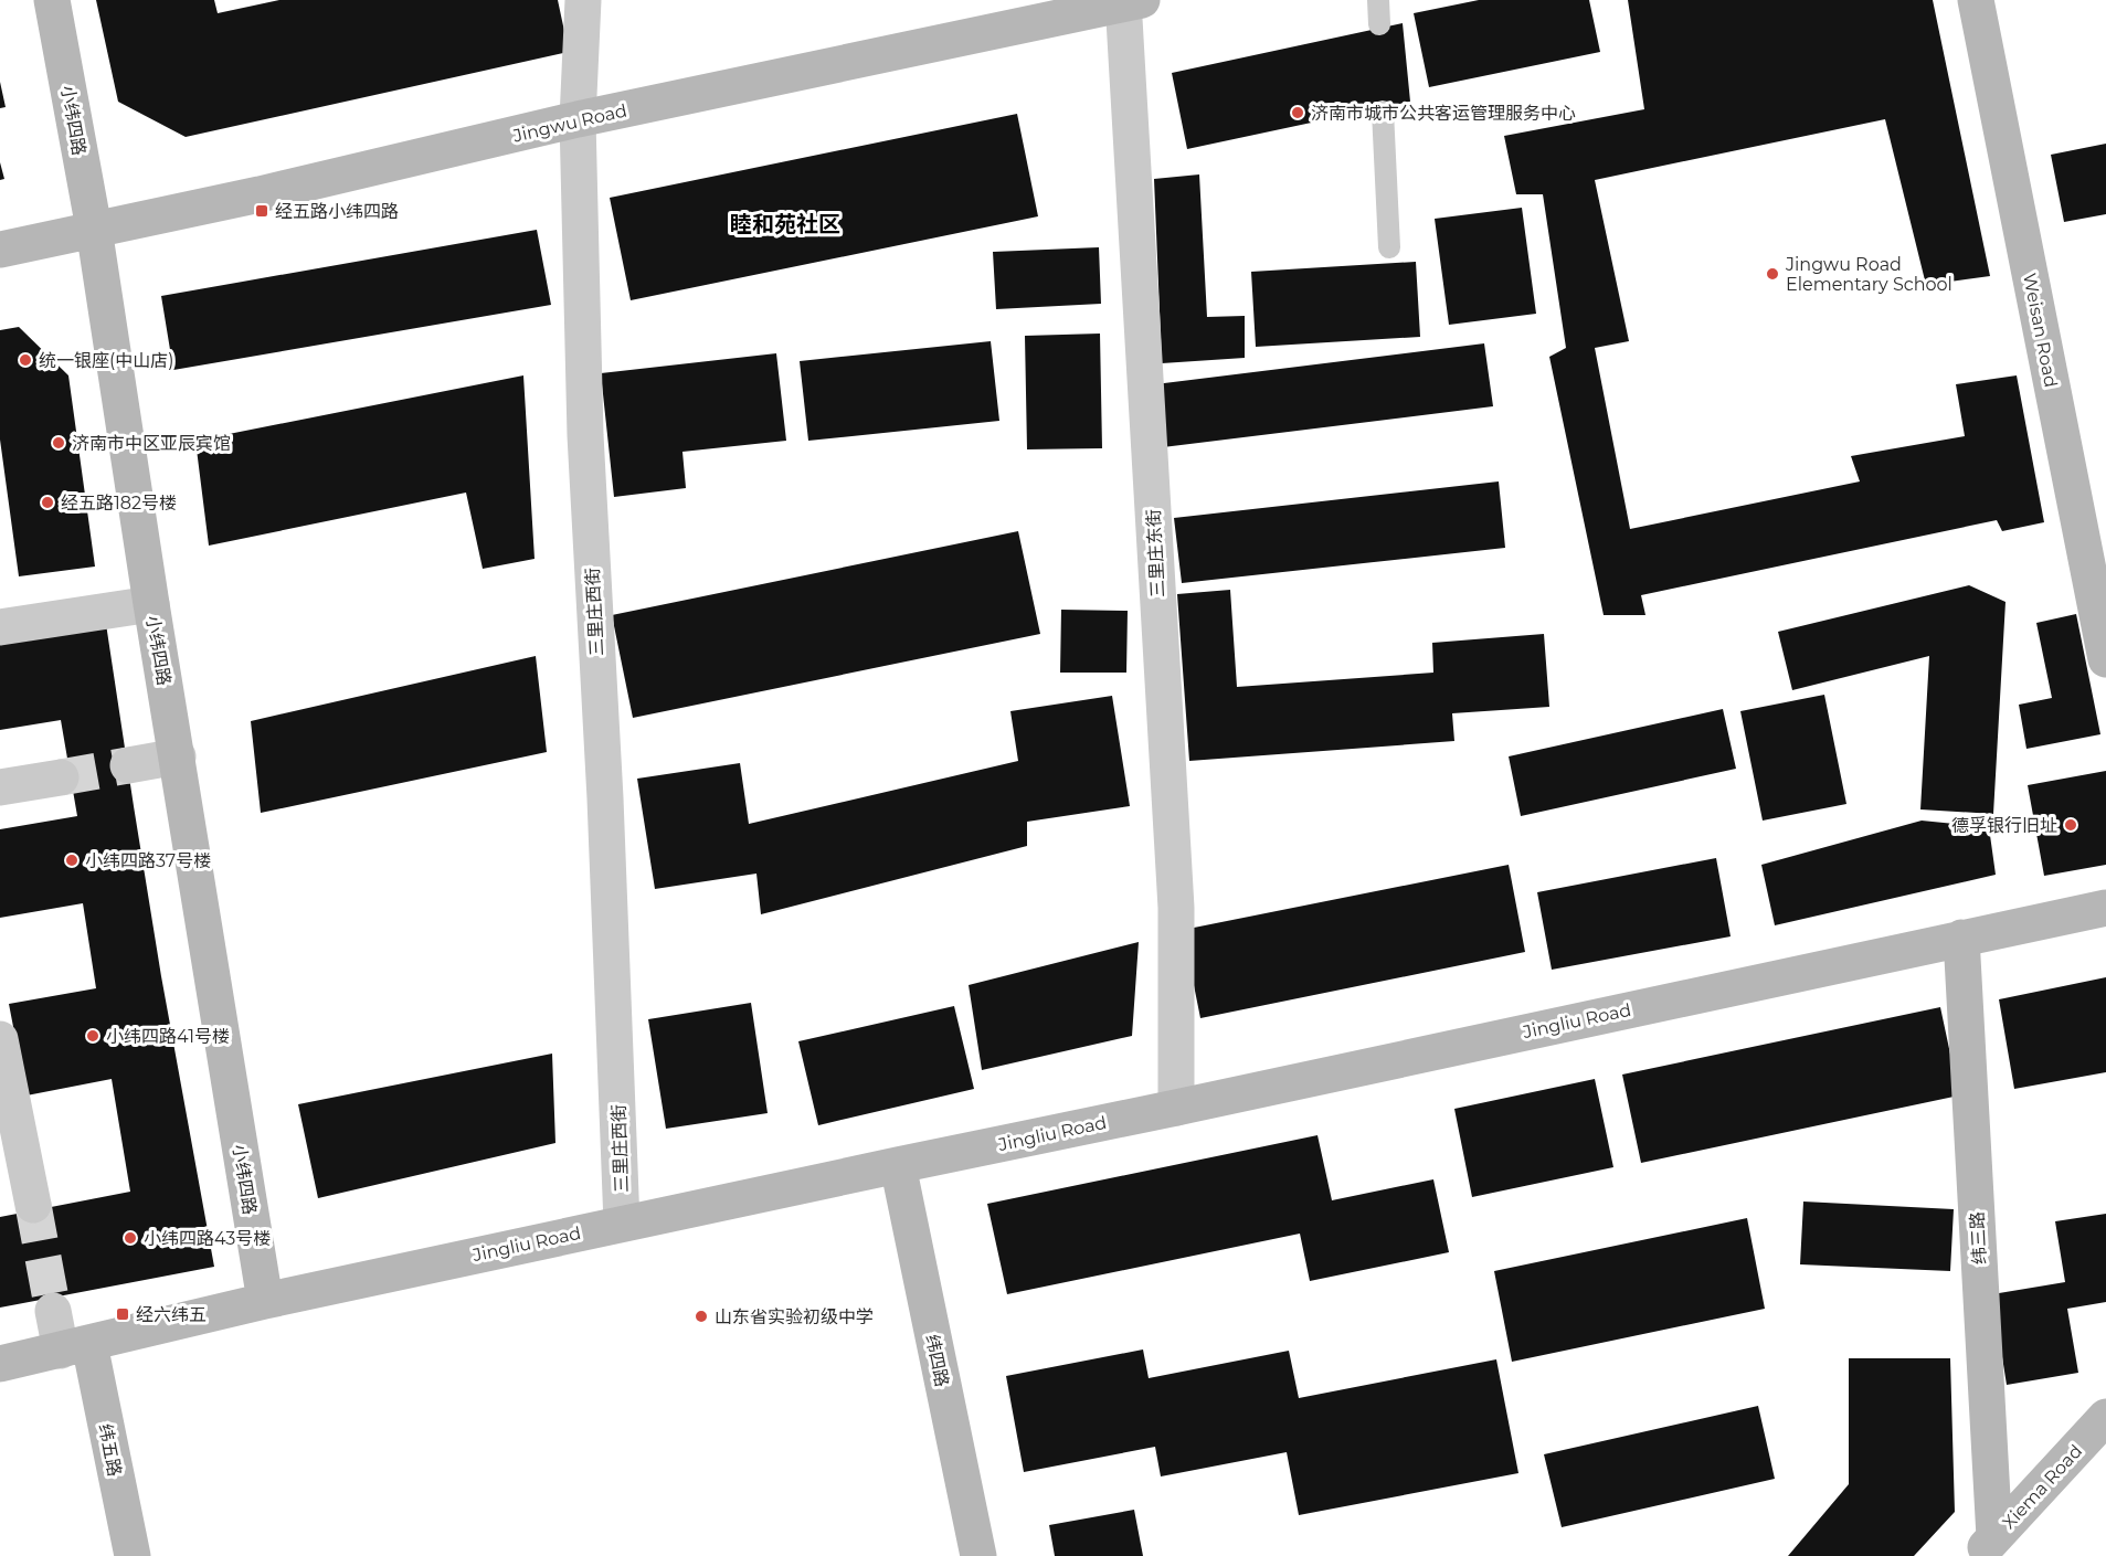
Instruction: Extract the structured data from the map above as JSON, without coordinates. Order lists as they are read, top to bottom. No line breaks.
{"streets":{"street":["小纬四路","Jingwu Road","Weisan Road","三里庄东街","三里庄西街","Jingliu Road","纬三路","纬四路","纬五路","Xiema Road"]},"crossings":[["小纬四路","Jingwu Road"],["小纬四路","Jingliu Road"],["Jingwu Road","三里庄东街"],["Jingwu Road","三里庄西街"],["三里庄东街","Jingliu Road"],["三里庄西街","Jingliu Road"],["Jingliu Road","纬三路"],["Jingliu Road","纬四路"],["Jingliu Road","纬五路"],["纬三路","Xiema Road"]],"districts":["睦和苑社区"],"places":{"other":["济南市城市公共客运管理服务中心","Jingwu Road Elementary School","统一银座(中山店)","济南市中区亚辰宾馆","经五路182号楼","德孚银行旧址","小纬四路37号楼","小纬四路41号楼","小纬四路43号楼","山东省实验初级中学"],"transit":["经五路小纬四路","经六纬五"]}}
